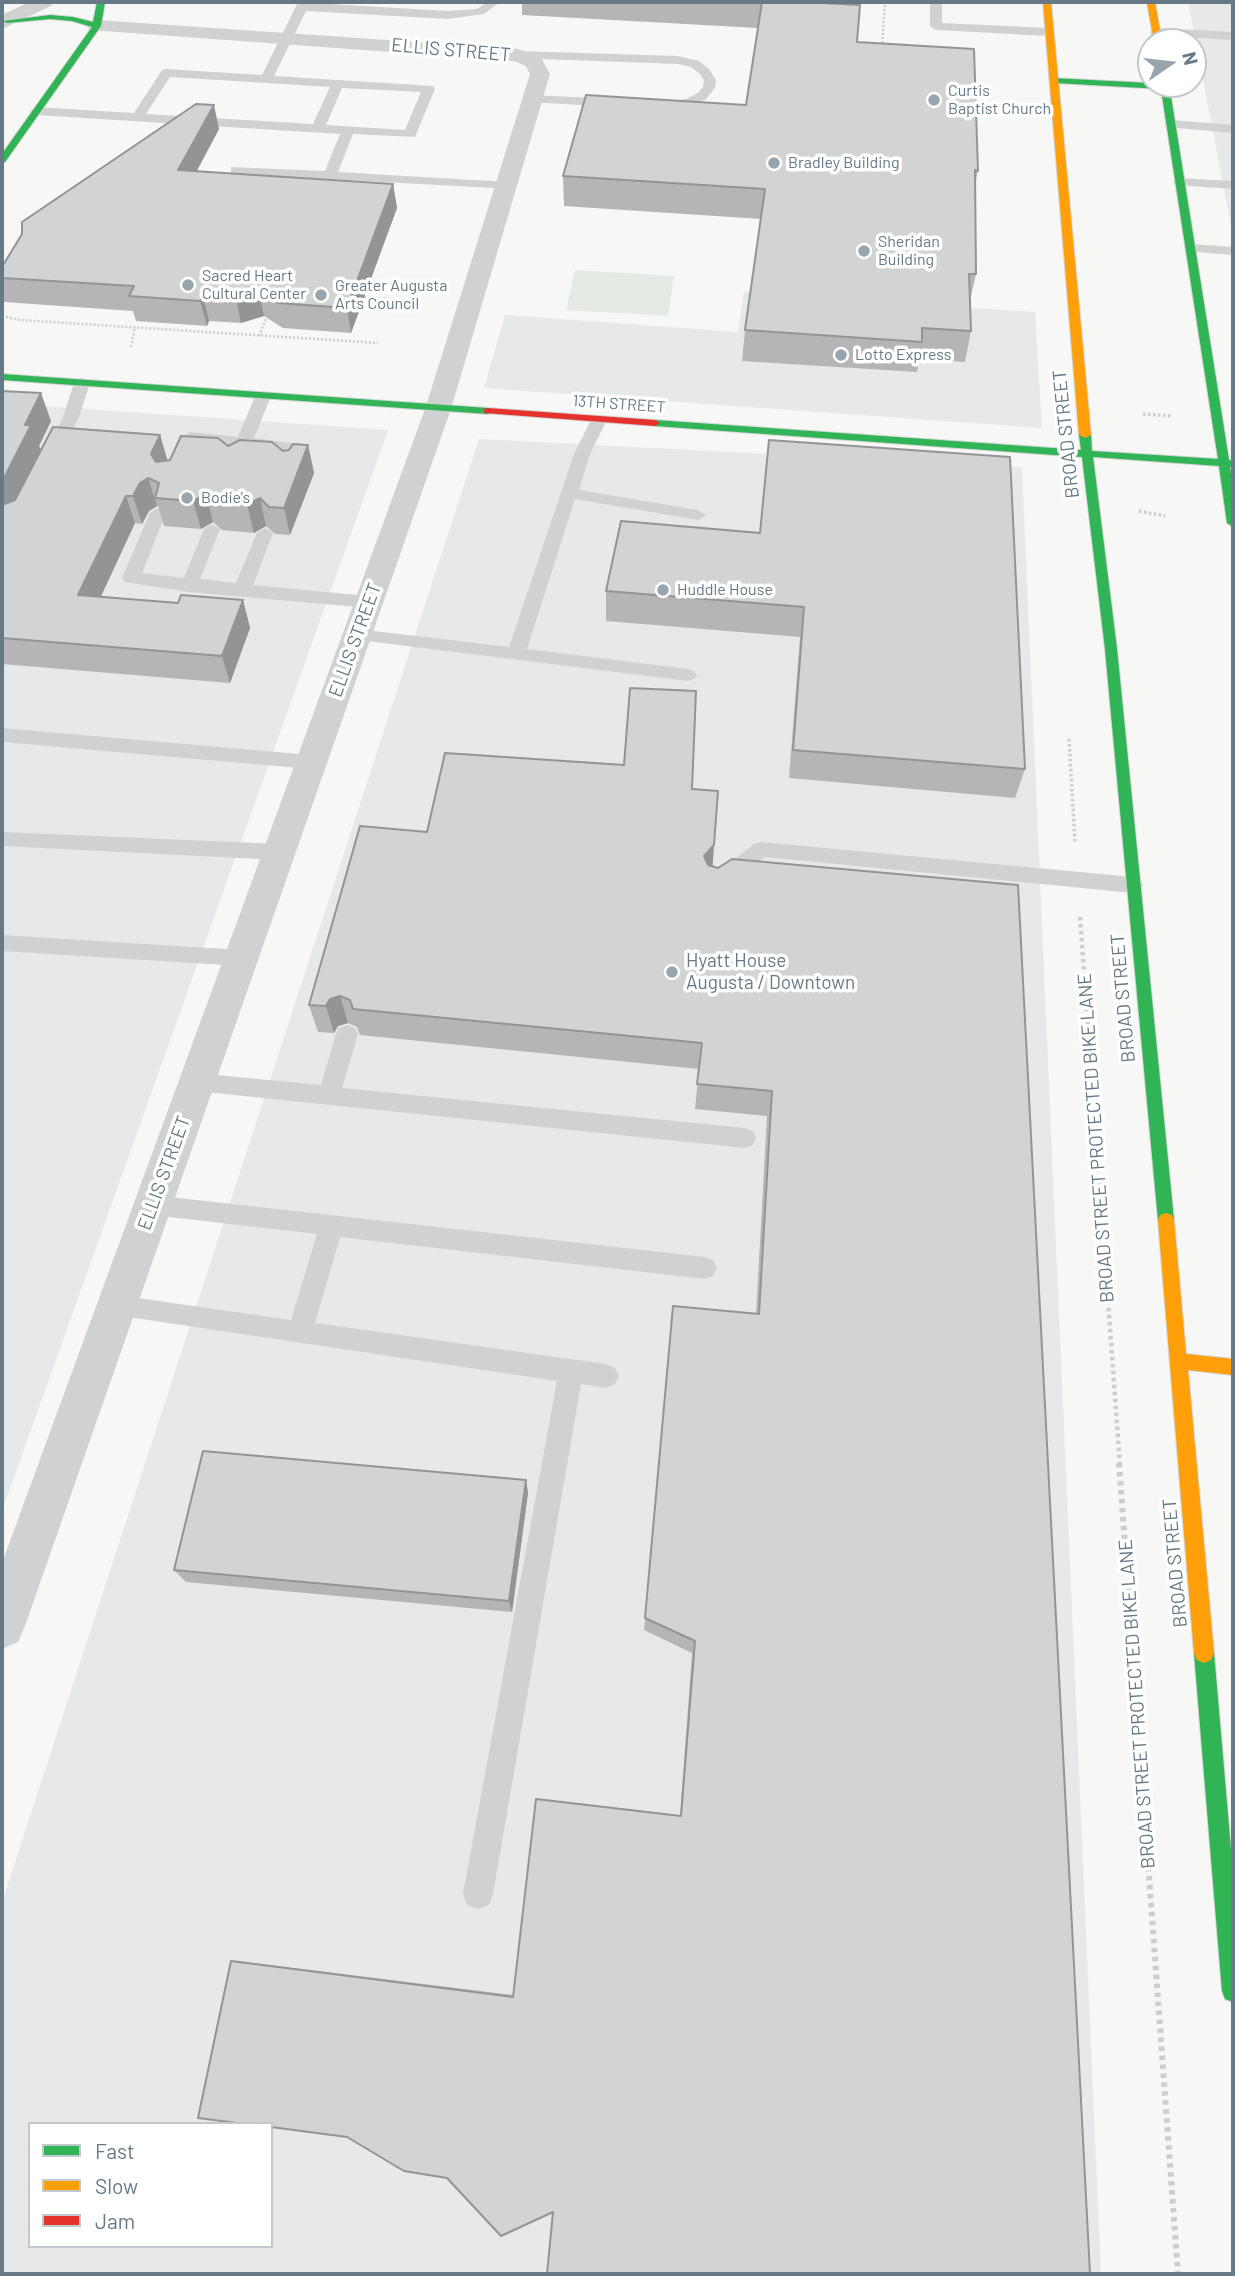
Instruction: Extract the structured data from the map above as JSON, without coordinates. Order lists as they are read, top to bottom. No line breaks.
{"streets":{"main road":["13TH STREET","BROAD STREET"],"street":["ELLIS STREET"],"path":["BROAD STREET PROTECTED BIKE LANE"]},"crossings":[["ELLIS STREET","13TH STREET"],["13TH STREET","BROAD STREET"]],"places":["Curtis Baptist Church","Bradley Building","Sheridan Building","Sacred Heart Cultural Center","Greater Augusta Arts Council","Lotto Express","Bodie's","Huddle House","Hyatt House Augusta / Downtown"],"legend":["Fast","Slow","Jam"],"north":"right"}
